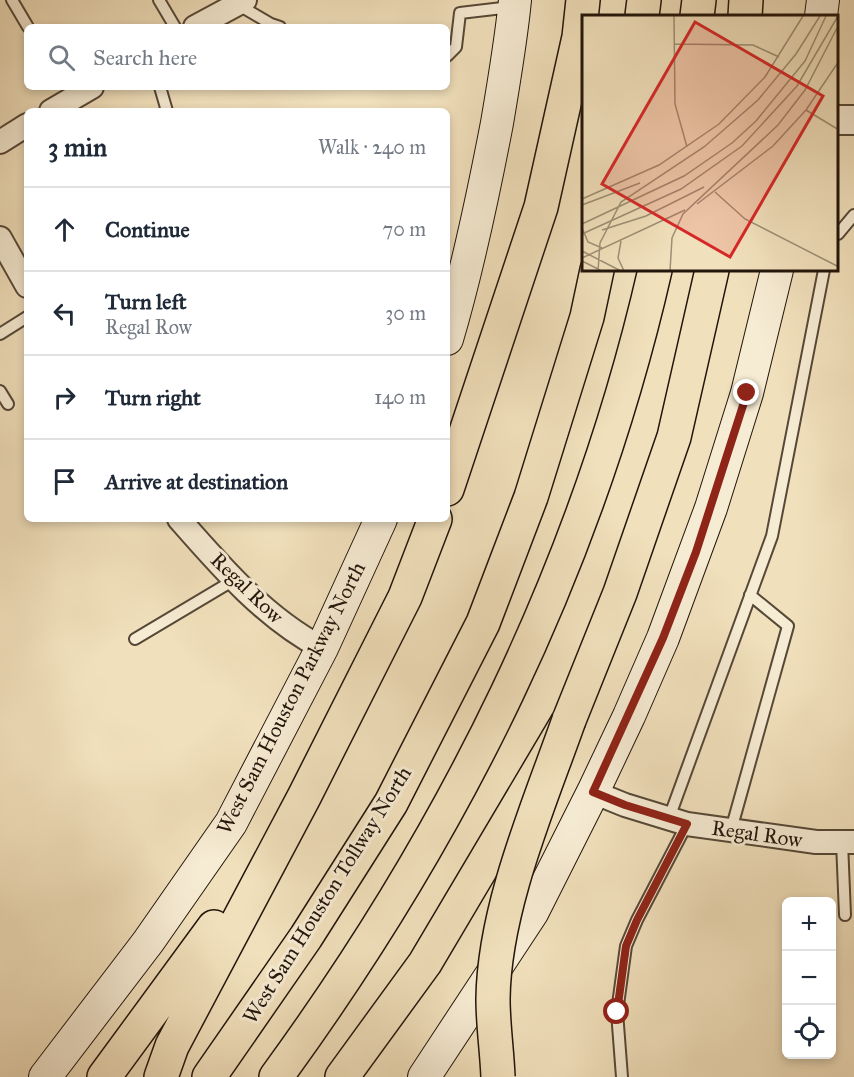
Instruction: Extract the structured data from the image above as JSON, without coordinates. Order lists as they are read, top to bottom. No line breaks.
{"streets":{"highway":["West Sam Houston Tollway North"],"main road":["West Sam Houston Parkway North"],"street":["Regal Row"]},"crossings":[["Regal Row","West Sam Houston Parkway North"]],"page":{"search":"Search here","heading":["3 min","Walk · 240 m"],"list":[["Continue","70 m"],["Turn left","Regal Row","30 m"],["Turn right","140 m"],"Arrive at destination"],"map_buttons":["+","−"]}}
